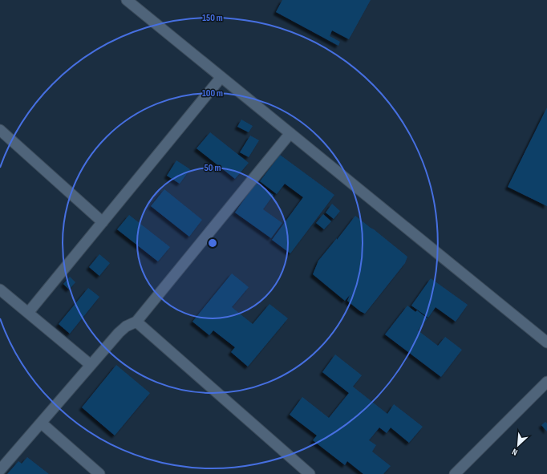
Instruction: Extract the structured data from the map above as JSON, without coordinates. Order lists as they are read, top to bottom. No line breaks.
{"north":"bottom left","rings":["150 m","100 m","50 m"]}
